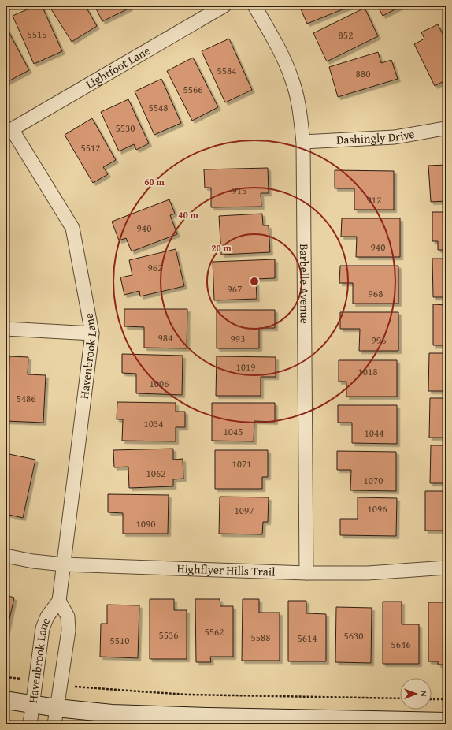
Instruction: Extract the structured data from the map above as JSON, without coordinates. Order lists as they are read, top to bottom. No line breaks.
{"streets":{"street":["Lightfoot Lane","Dashingly Drive","Barbelle Avenue","Havenbrook Lane","Highflyer Hills Trail"]},"crossings":[["Lightfoot Lane","Havenbrook Lane"],["Dashingly Drive","Barbelle Avenue"],["Barbelle Avenue","Highflyer Hills Trail"],["Havenbrook Lane","Highflyer Hills Trail"]],"house_numbers":["5515","852","5584","880","5566","5548","5530","5512","915","912","940","940","962","967","968","984","993","996","1019","1018","1006","5486","1034","1045","1044","1071","1062","1070","1096","1097","1090","5562","5536","5630","5588","5614","5510","5646"],"north":"right","rings":["60 m","40 m","20 m"]}
